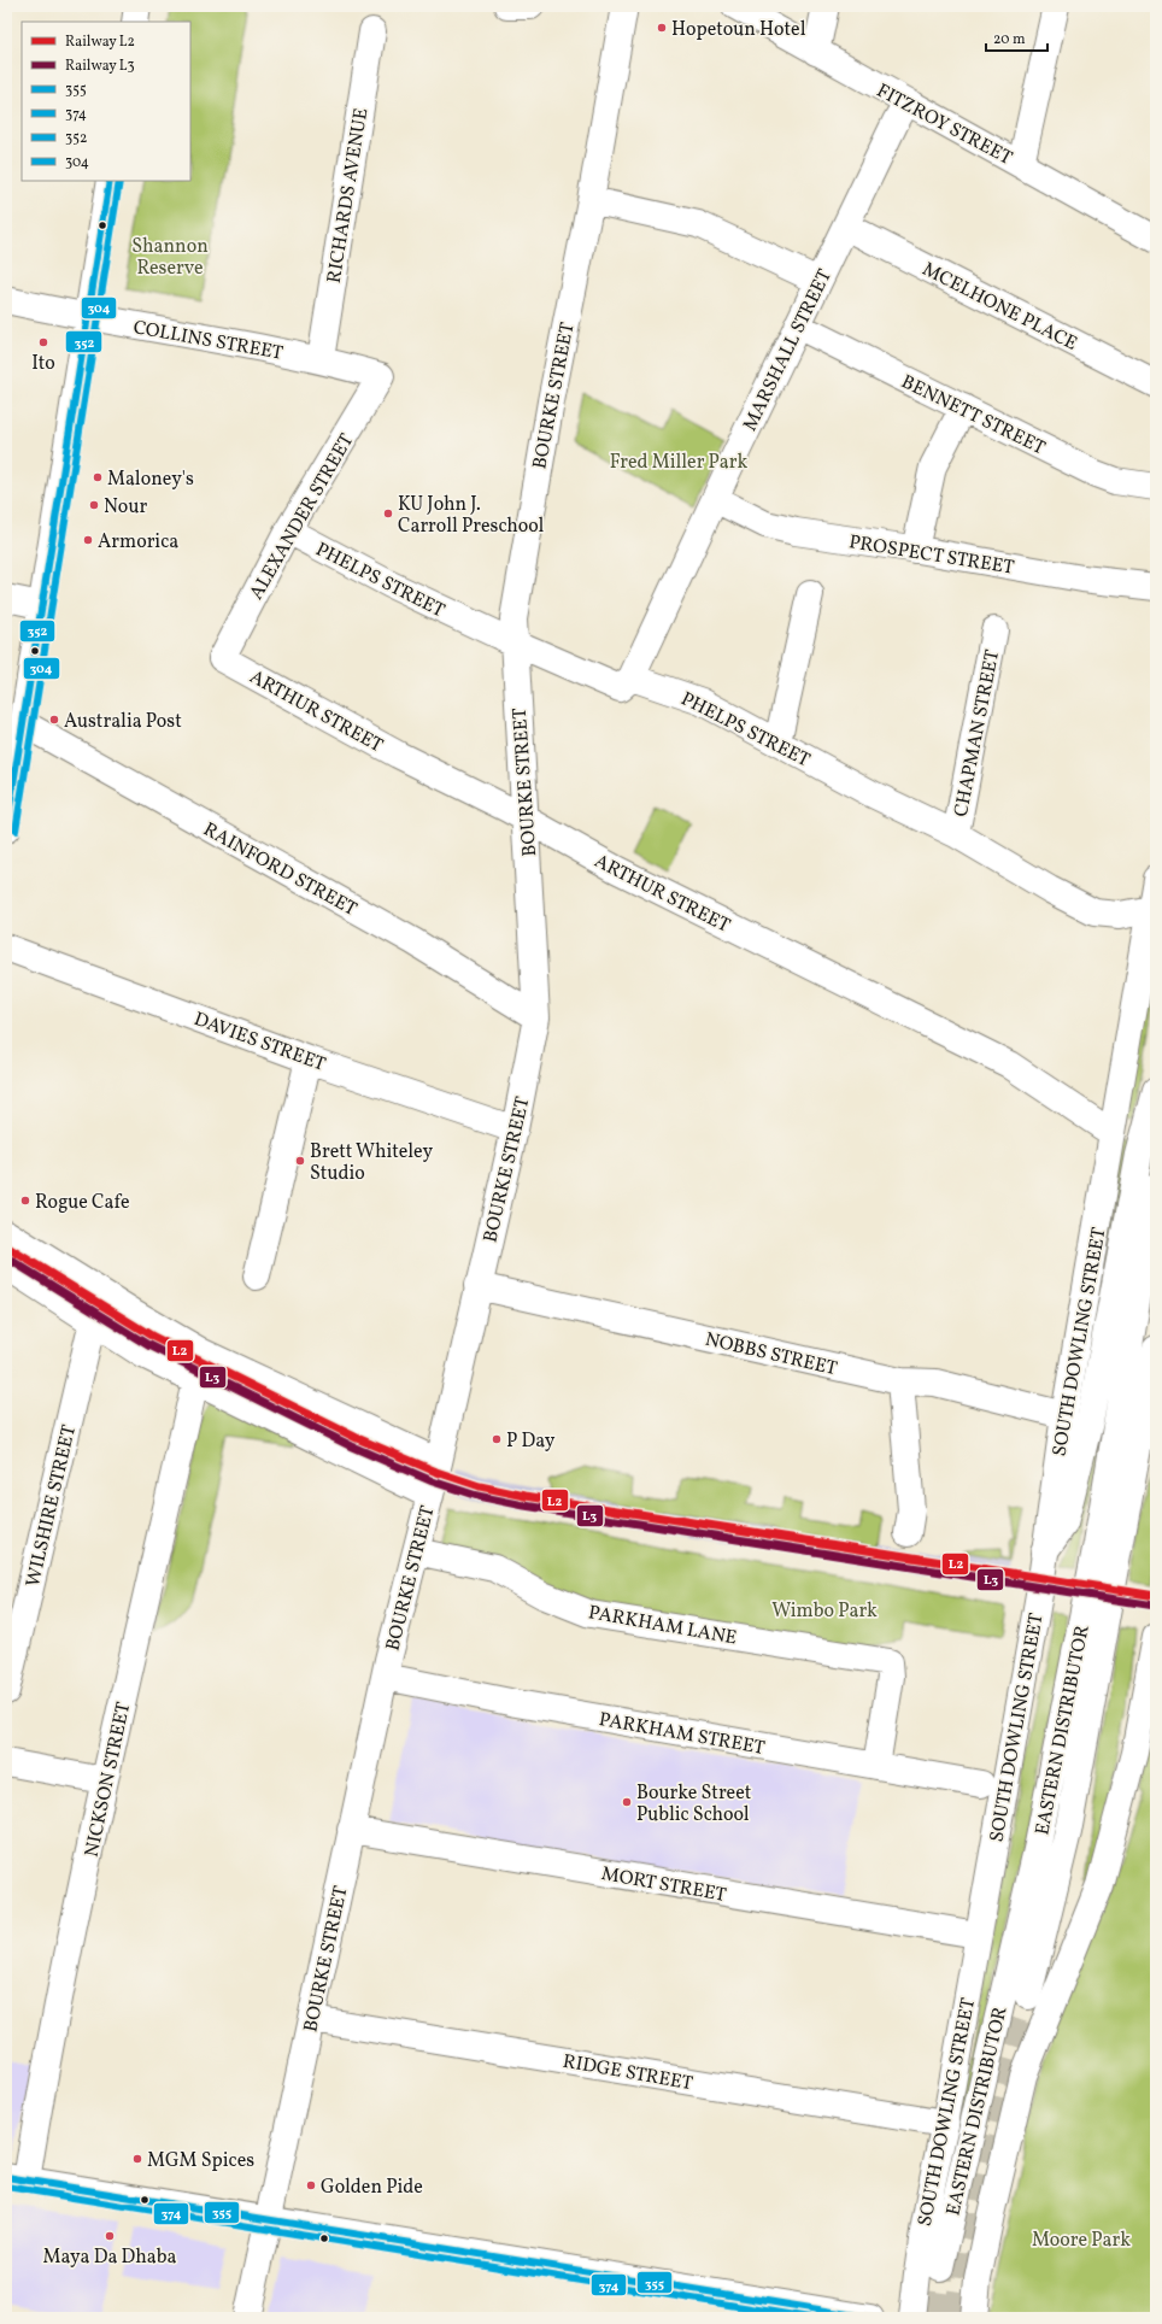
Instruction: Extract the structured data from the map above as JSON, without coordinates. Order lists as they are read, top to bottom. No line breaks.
{"streets":{"main road":["FITZROY STREET","RICHARDS AVENUE","MCELHONE PLACE","COLLINS STREET","MARSHALL STREET","BOURKE STREET","BENNETT STREET","ALEXANDER STREET","PROSPECT STREET","PHELPS STREET","ARTHUR STREET","CHAPMAN STREET","RAINFORD STREET","DAVIES STREET","SOUTH DOWLING STREET","NOBBS STREET","WILSHIRE STREET","PARKHAM LANE","EASTERN DISTRIBUTOR","PARKHAM STREET","NICKSON STREET","MORT STREET","RIDGE STREET"]},"crossings":[["FITZROY STREET","MARSHALL STREET"],["RICHARDS AVENUE","COLLINS STREET"],["MCELHONE PLACE","MARSHALL STREET"],["COLLINS STREET","ALEXANDER STREET"],["MARSHALL STREET","BENNETT STREET"],["MARSHALL STREET","PROSPECT STREET"],["MARSHALL STREET","PHELPS STREET"],["BOURKE STREET","PHELPS STREET"],["BOURKE STREET","ARTHUR STREET"],["BOURKE STREET","RAINFORD STREET"],["BOURKE STREET","DAVIES STREET"],["BOURKE STREET","NOBBS STREET"],["BOURKE STREET","PARKHAM LANE"],["BOURKE STREET","PARKHAM STREET"],["BOURKE STREET","MORT STREET"],["BOURKE STREET","RIDGE STREET"],["ALEXANDER STREET","PHELPS STREET"],["ALEXANDER STREET","ARTHUR STREET"],["PHELPS STREET","CHAPMAN STREET"],["PHELPS STREET","SOUTH DOWLING STREET"],["SOUTH DOWLING STREET","NOBBS STREET"],["SOUTH DOWLING STREET","MORT STREET"],["SOUTH DOWLING STREET","RIDGE STREET"],["PARKHAM LANE","PARKHAM STREET"]],"parks":["Shannon Reserve","Fred Miller Park","Wimbo Park","Moore Park"],"places":["Hopetoun Hotel","Ito","Maloney's","Nour","KU John J. Carroll Preschool","Armorica","Australia Post","Brett Whiteley Studio","Rogue Cafe","P Day","Bourke Street Public School","MGM Spices","Golden Pide","Maya Da Dhaba"],"lines":["transit line 352","transit line 304","rail line L2","rail line L3","transit line 355","transit line 374"],"legend":["Railway L2","Railway L3","355","374","352","304"],"scale_bar":"20 m"}
